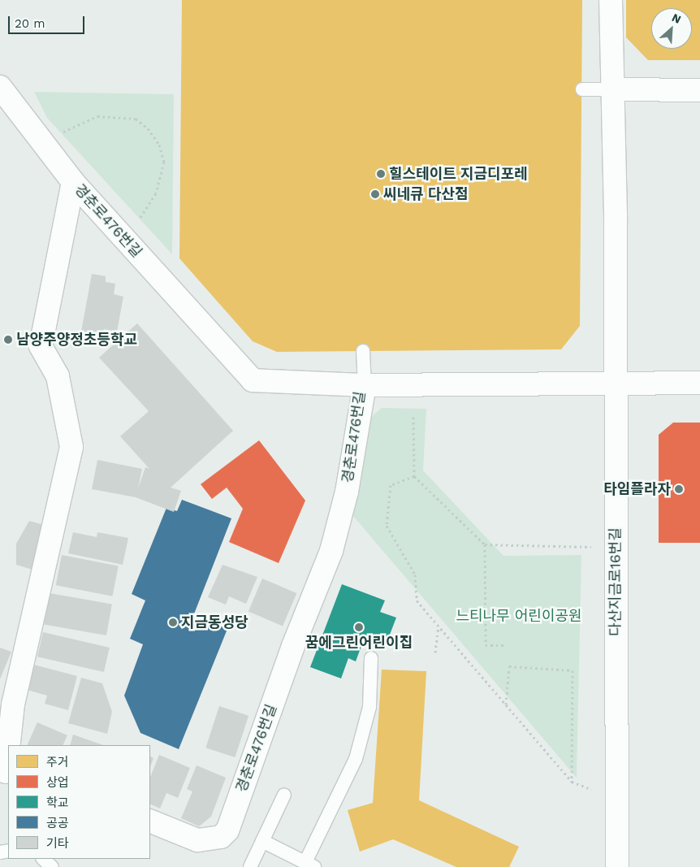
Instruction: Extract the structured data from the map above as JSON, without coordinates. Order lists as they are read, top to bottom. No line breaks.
{"streets":{"street":["경춘로476번길","다산지금로16번길"]},"parks":["느티나무 어린이공원"],"places":["힐스테이트 지금디포레","씨네큐 다산점","남양주양정초등학교","타임플라자","지금동성당","꿈에그린어린이집"],"legend":["주거","상업","학교","공공","기타"],"scale_bar":"20 m","north":"top right"}
